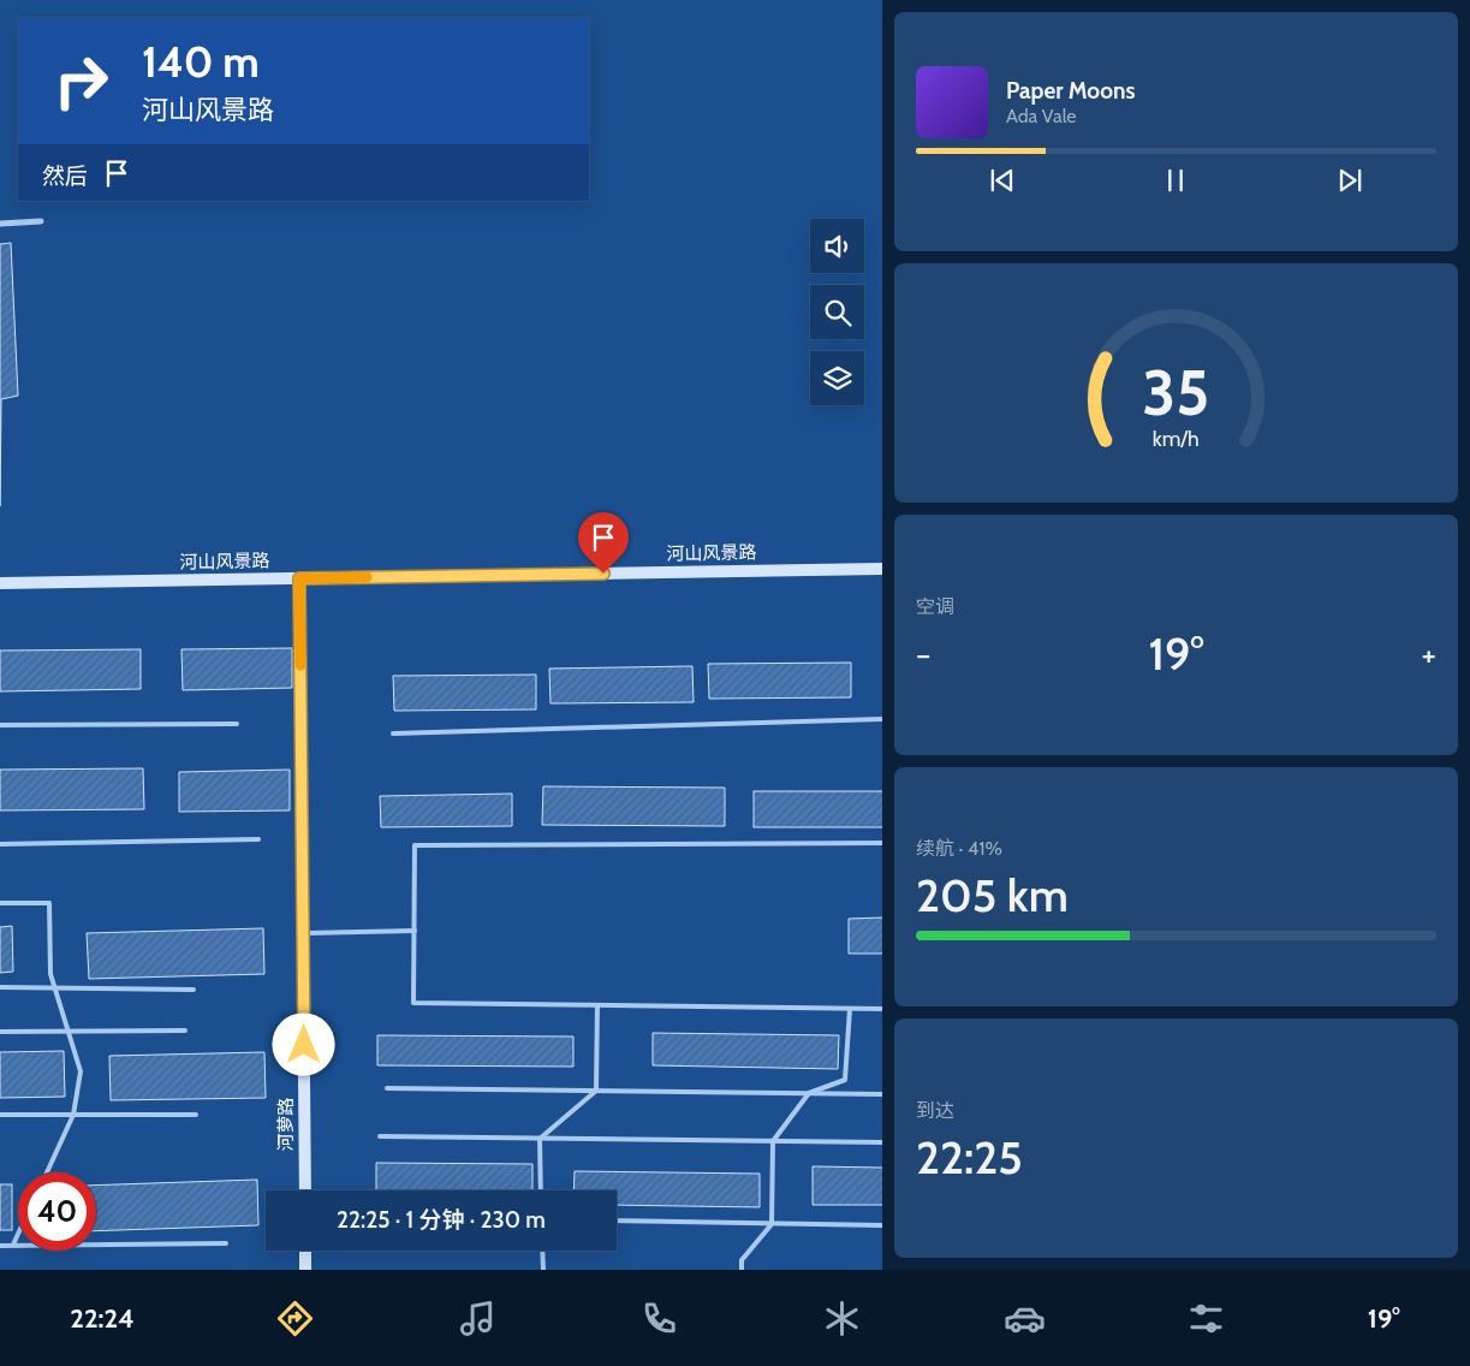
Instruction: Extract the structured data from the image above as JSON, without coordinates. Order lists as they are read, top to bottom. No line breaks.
{"streets":{"main road":["河山风景路","河萝路"]},"crossings":[["河山风景路","河萝路"]],"page":{"turn":["140 m","河山风景路"],"song":["Paper Moons","Ada Vale"],"then":"然后","tile":["空调",["续航 · 41%","205 km"],["到达","22:25"]],"heat":["−","19°","+"],"limit":"40","trip":"22:25 · 1 分钟 · 230 m","tabs":["22:24","19°"],"gauge":["35","km/h"]}}
